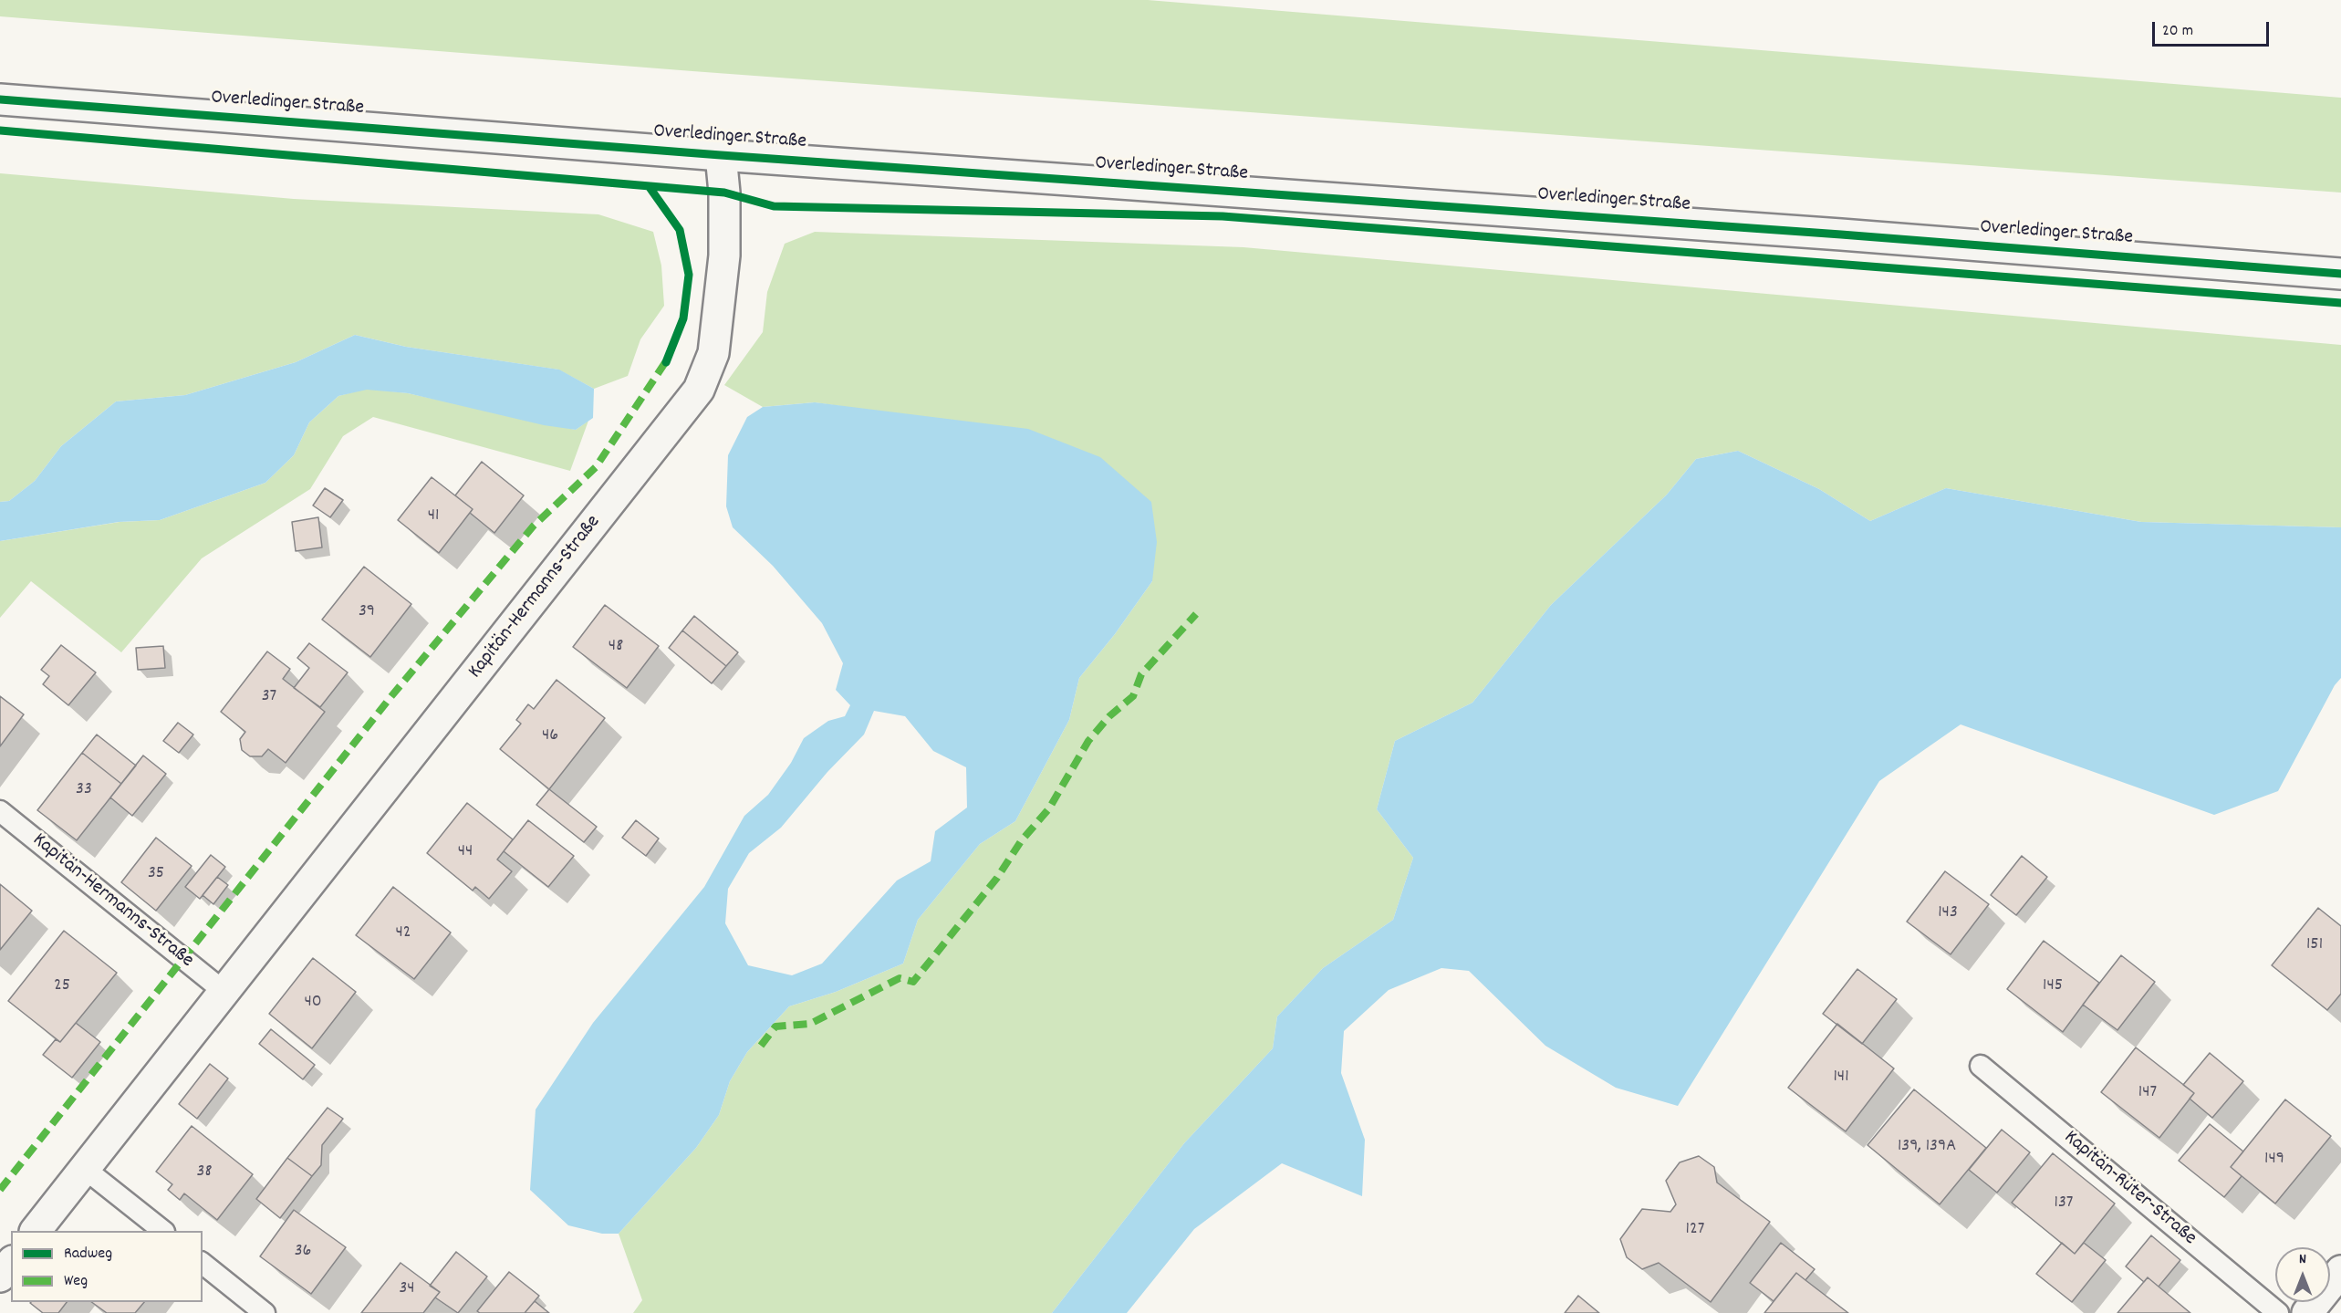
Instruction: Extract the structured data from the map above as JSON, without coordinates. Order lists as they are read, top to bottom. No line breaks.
{"streets":{"street":["Overledinger Straße","Kapitän-Hermanns-Straße"],"lane":["Kapitän-Rüter-Straße"]},"crossings":[["Overledinger Straße","Kapitän-Hermanns-Straße"]],"house_numbers":["41","39","48","37","46","33","44","35","143","42","151","25","145","40","141","147","139, 139A","149","38","137","127","36","34"],"legend":["Radweg","Weg"],"scale_bar":"20 m","north":"top"}
